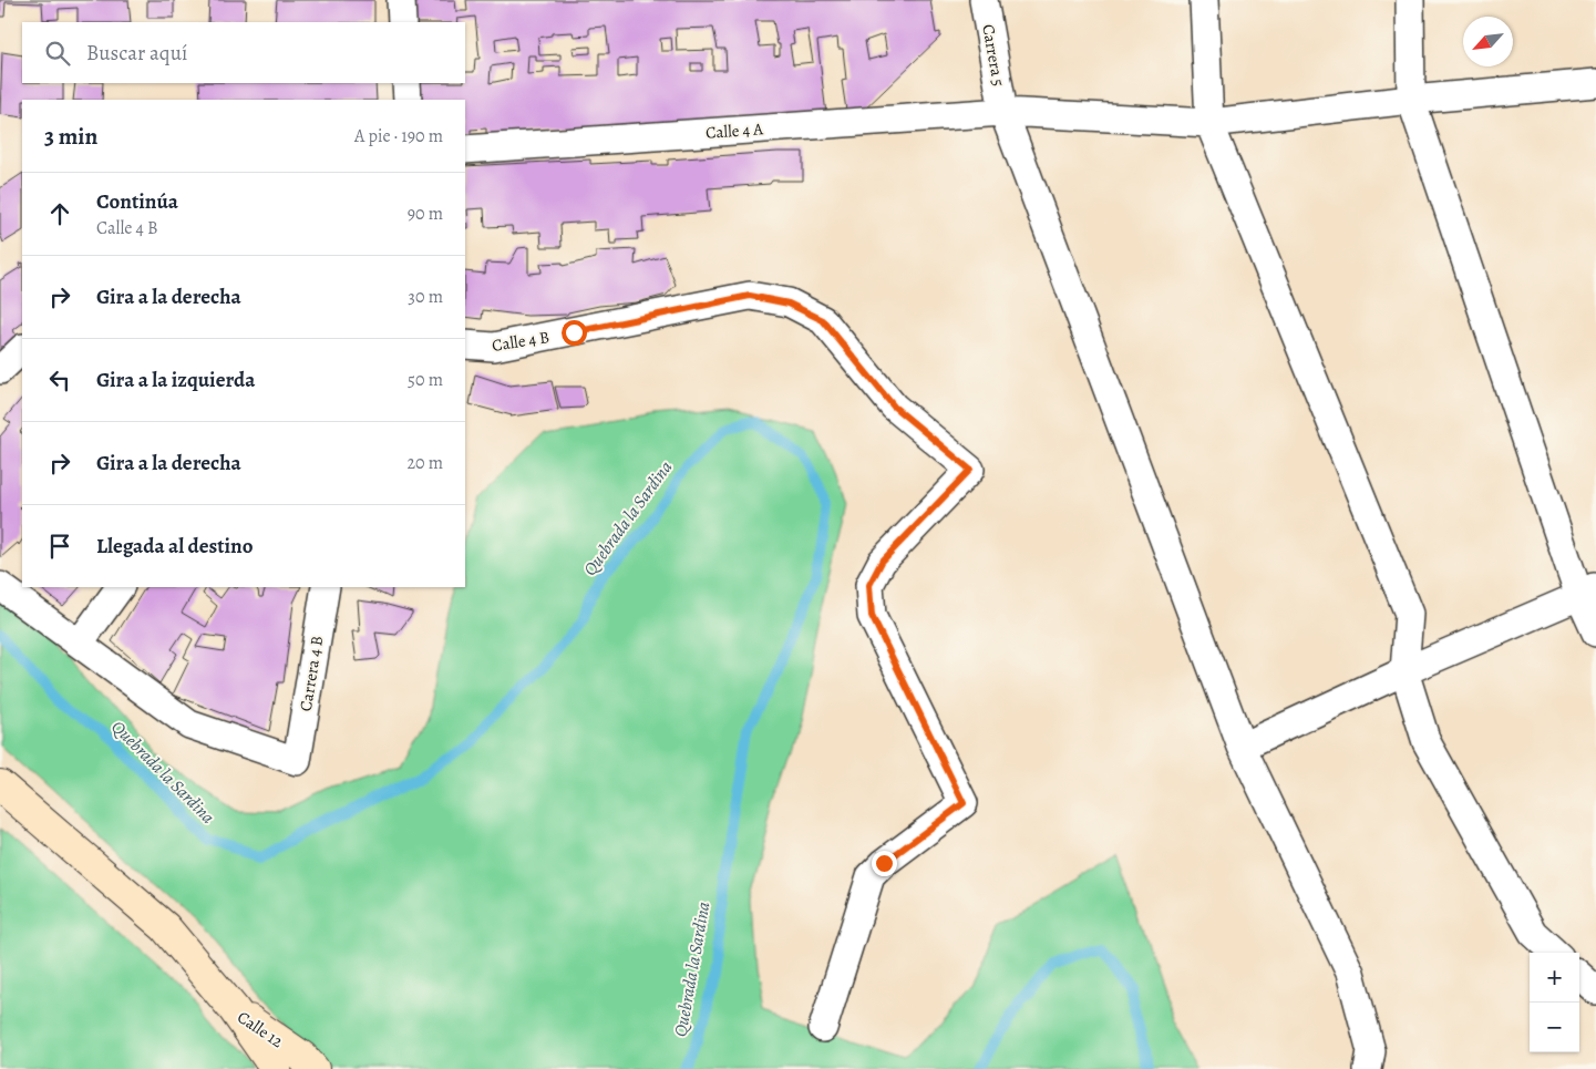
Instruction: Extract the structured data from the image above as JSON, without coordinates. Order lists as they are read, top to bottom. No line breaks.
{"streets":{"main road":["Calle 12"],"street":["Carrera 5","Calle 4 A","Calle 4 B","Carrera 4 B"]},"crossings":[["Carrera 5","Calle 4 A"]],"water":["Quebrada la Sardina"],"north":"bottom left","page":{"search":"Buscar aquí","heading":["3 min","A pie · 190 m"],"list":[["Continúa","Calle 4 B","90 m"],["Gira a la derecha","30 m"],["Gira a la izquierda","50 m"],["Gira a la derecha","20 m"],"Llegada al destino"],"map_buttons":["+","−"]}}
